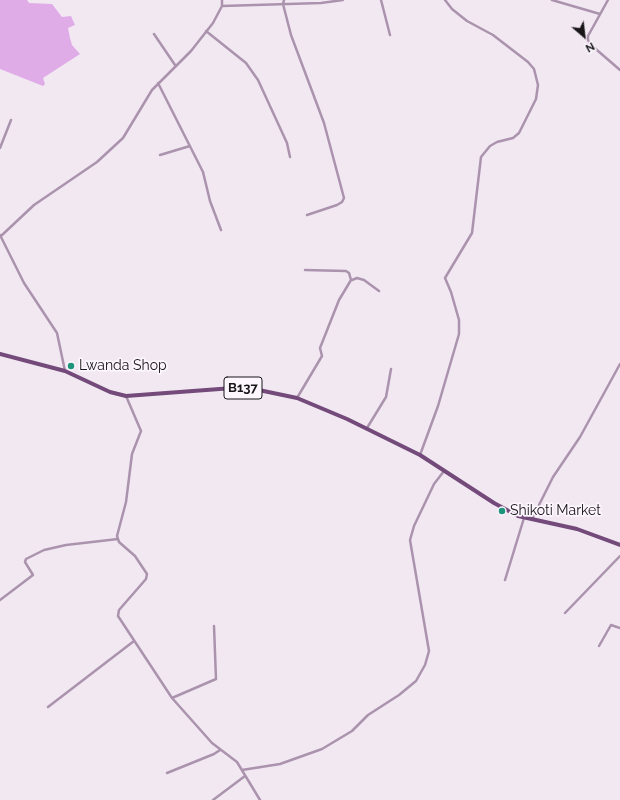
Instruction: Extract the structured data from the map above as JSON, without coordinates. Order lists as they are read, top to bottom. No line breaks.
{"streets":{"main road":["B137"]},"places":["Lwanda Shop","Shikoti Market"],"north":"bottom right"}
